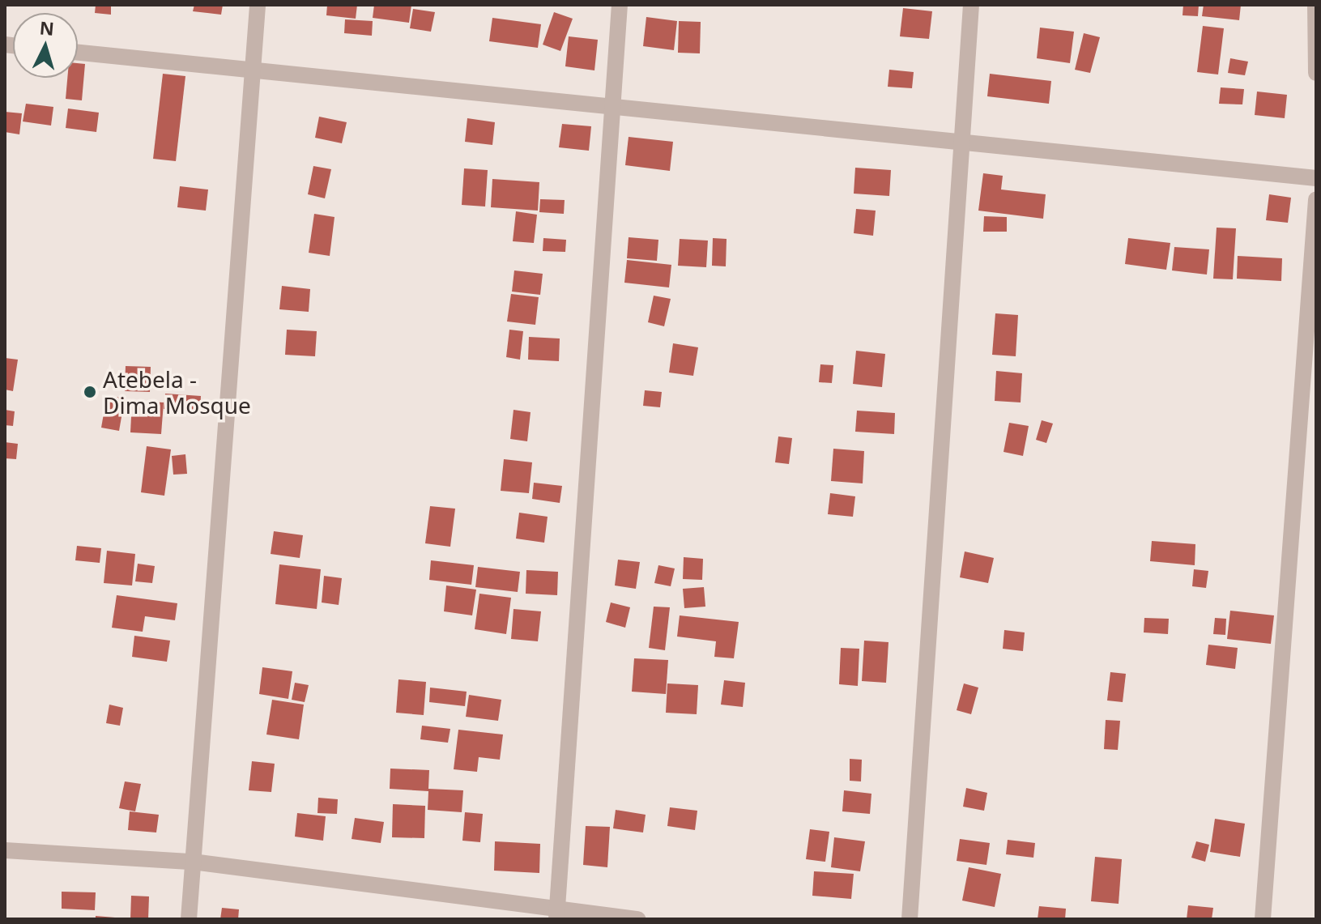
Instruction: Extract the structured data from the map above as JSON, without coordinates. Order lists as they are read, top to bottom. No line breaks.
{"places":["Atebela - Dima Mosque"],"north":"top"}
